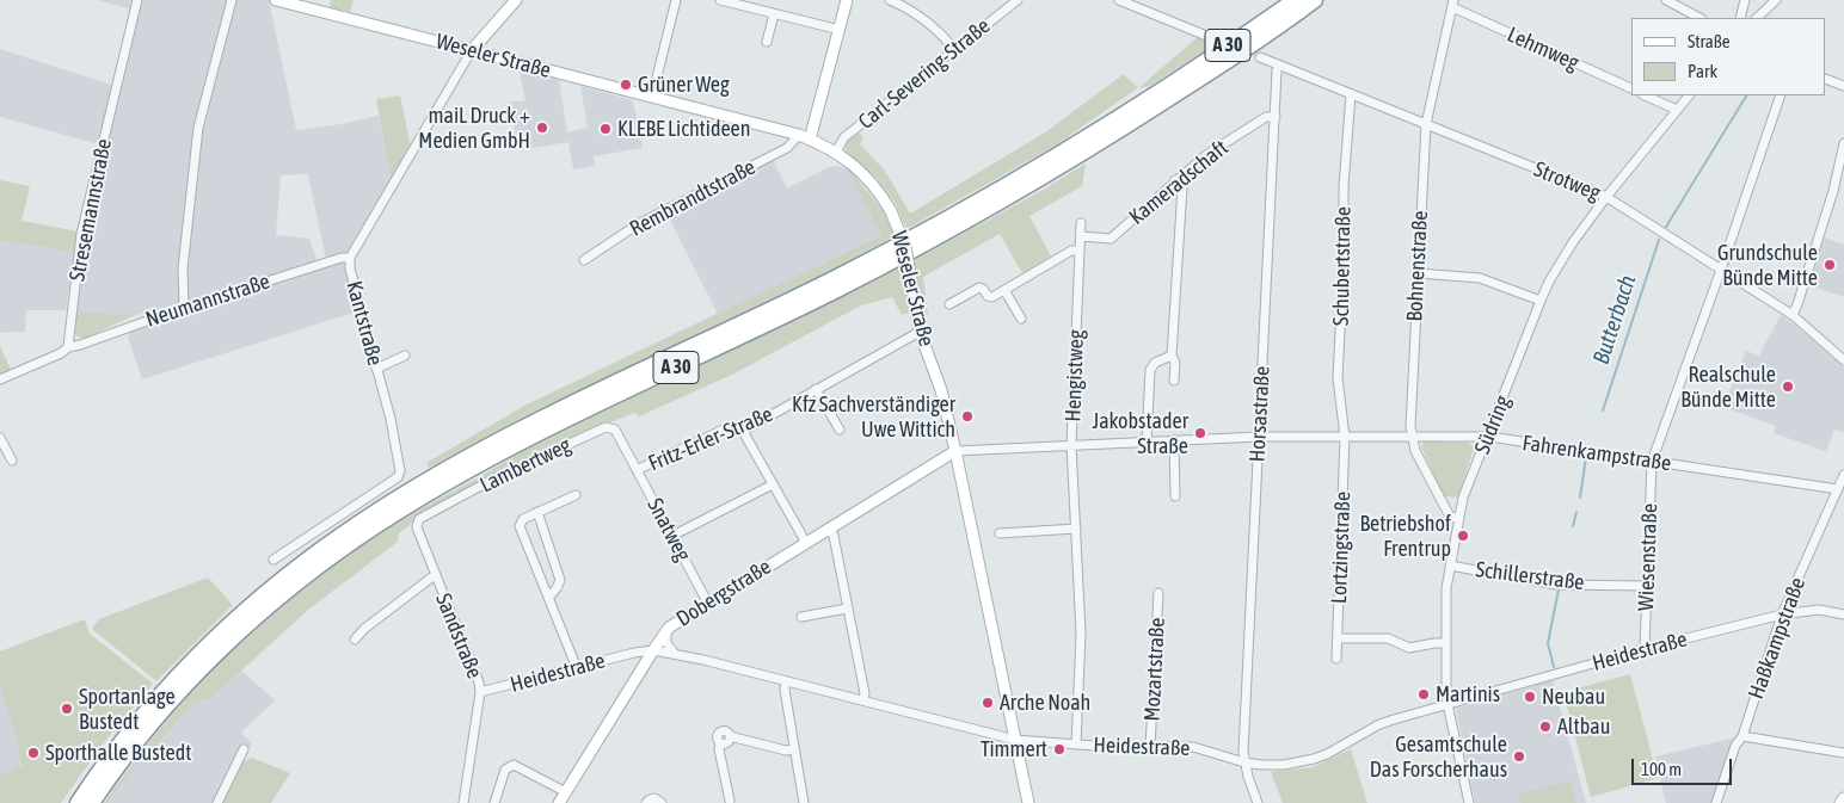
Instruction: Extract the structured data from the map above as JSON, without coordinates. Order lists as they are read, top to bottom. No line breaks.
{"streets":{"highway":["A 30"],"street":["Lehmweg","Weseler Straße","Carl-Severing-Straße","Strotweg","Kameradschaft","Rembrandtstraße","Stresemannstraße","Schubertstraße","Bohnenstraße","Neumannstraße","Kantstraße","Hengistweg","Horsastraße","Südring","Fritz-Erler-Straße","Fahrenkampstraße","Lambertweg","Snatweg","Lortzingstraße","Wiesenstraße","Schillerstraße","Dobergstraße","Sandstraße","Haßkampstraße","Heidestraße","Mozartstraße"]},"crossings":[["Lehmweg","Bohnenstraße"],["Weseler Straße","Carl-Severing-Straße"],["Weseler Straße","Rembrandtstraße"],["Weseler Straße","Kantstraße"],["Weseler Straße","Fritz-Erler-Straße"],["Weseler Straße","Fahrenkampstraße"],["Weseler Straße","Dobergstraße"],["Weseler Straße","Heidestraße"],["Strotweg","Schubertstraße"],["Strotweg","Bohnenstraße"],["Strotweg","Horsastraße"],["Strotweg","Südring"],["Strotweg","Wiesenstraße"],["Kameradschaft","Hengistweg"],["Kameradschaft","Horsastraße"],["Stresemannstraße","Neumannstraße"],["Schubertstraße","Fahrenkampstraße"],["Schubertstraße","Lortzingstraße"],["Bohnenstraße","Südring"],["Bohnenstraße","Fahrenkampstraße"],["Neumannstraße","Kantstraße"],["Hengistweg","Fahrenkampstraße"],["Hengistweg","Heidestraße"],["Horsastraße","Fahrenkampstraße"],["Horsastraße","Heidestraße"],["Südring","Fahrenkampstraße"],["Südring","Schillerstraße"],["Südring","Heidestraße"],["Fritz-Erler-Straße","Snatweg"],["Fahrenkampstraße","Lortzingstraße"],["Fahrenkampstraße","Wiesenstraße"],["Fahrenkampstraße","Dobergstraße"],["Fahrenkampstraße","Haßkampstraße"],["Lambertweg","Snatweg"],["Lambertweg","Sandstraße"],["Snatweg","Dobergstraße"],["Wiesenstraße","Schillerstraße"],["Wiesenstraße","Heidestraße"],["Dobergstraße","Heidestraße"],["Sandstraße","Heidestraße"],["Haßkampstraße","Heidestraße"],["Heidestraße","Mozartstraße"]],"water":["Butterbach"],"places":["Grüner Weg","maiL Druck + Medien GmbH","KLEBE Lichtideen","Grundschule Bünde Mitte","Realschule Bünde Mitte","Kfz Sachverständiger Uwe Wittich","Jakobstader Straße","Betriebshof Frentrup","Martinis","Neubau","Arche Noah","Sportanlage Bustedt","Altbau","Timmert","Sporthalle Bustedt","Gesamtschule Das Forscherhaus"],"legend":["Straße","Park"],"scale_bar":"100 m"}
